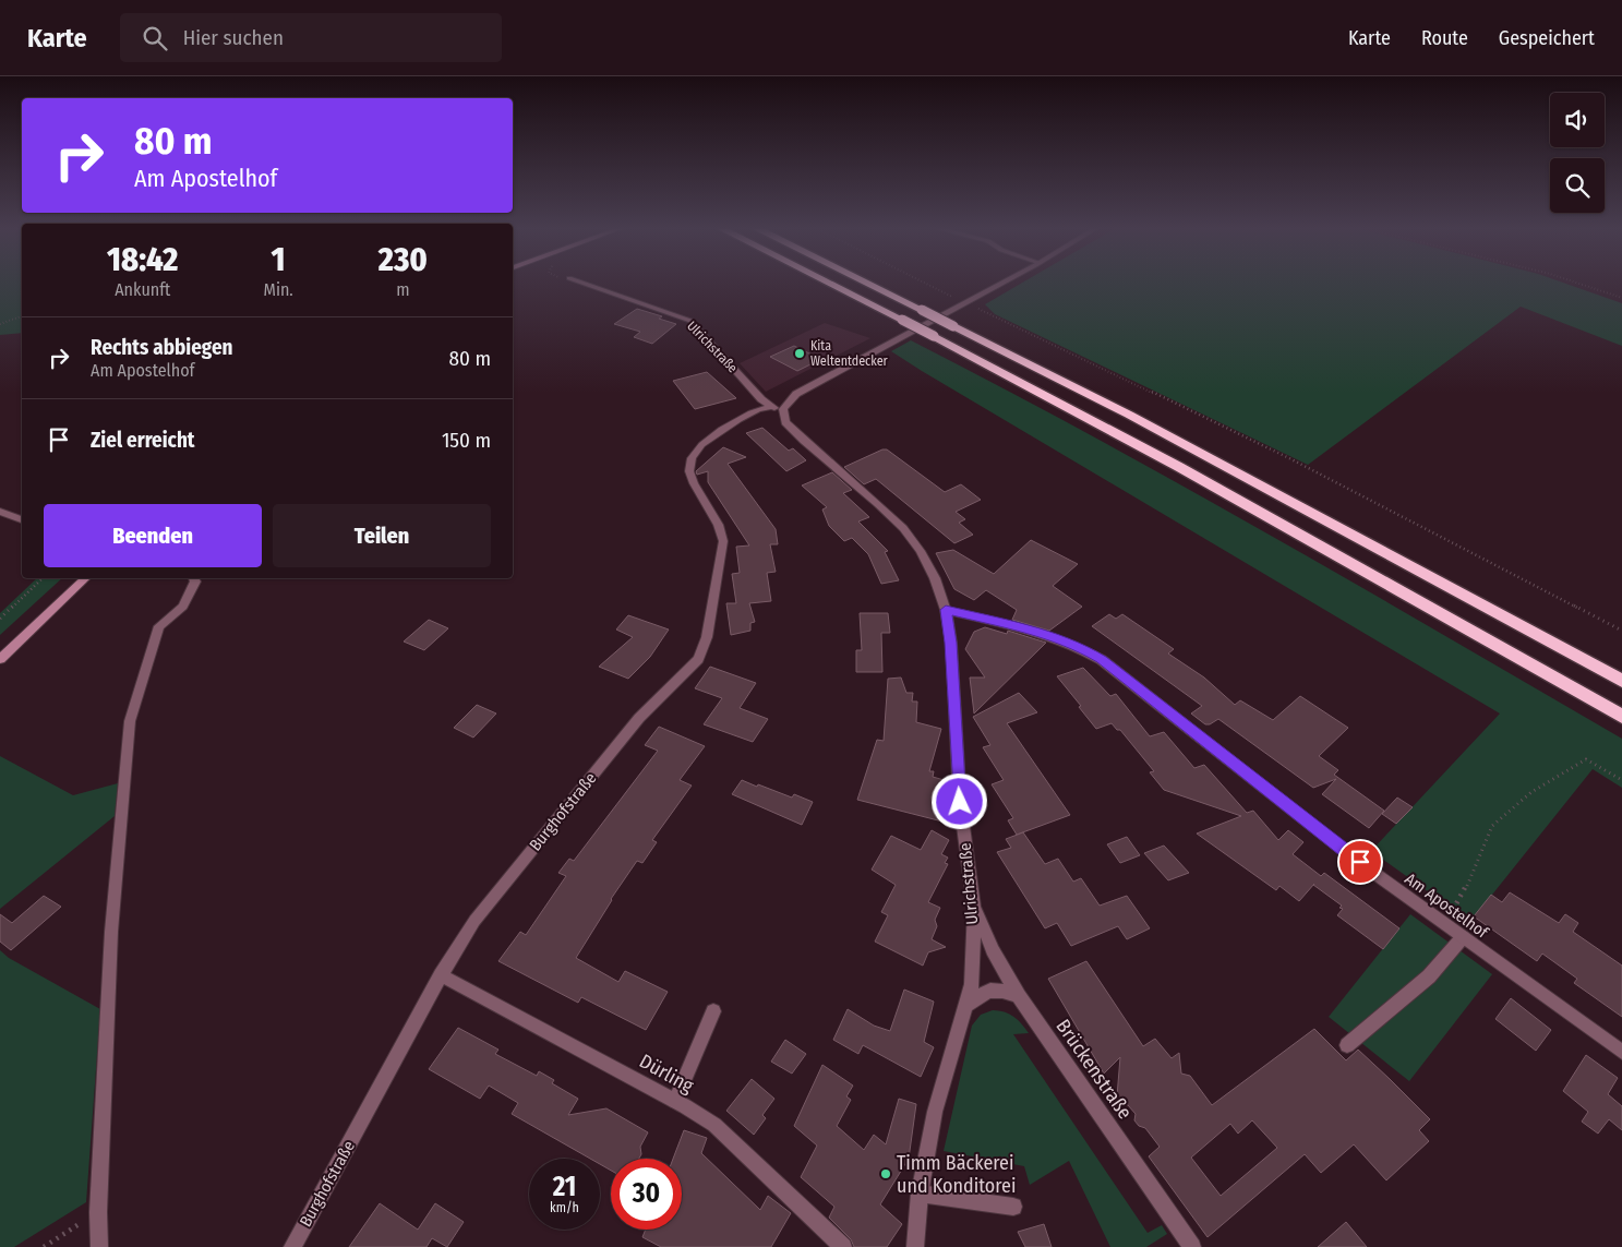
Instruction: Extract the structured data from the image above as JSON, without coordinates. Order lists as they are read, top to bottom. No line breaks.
{"streets":{"street":["Ulrichstraße","Burghofstraße","Am Apostelhof","Brückenstraße","Dürling"]},"crossings":[["Ulrichstraße","Burghofstraße"],["Ulrichstraße","Am Apostelhof"],["Ulrichstraße","Brückenstraße"],["Burghofstraße","Dürling"]],"places":["Kita Weltentdecker","Timm Bäckerei und Konditorei"],"page":{"header":"Karte","search":"Hier suchen","nav":["Karte","Route","Gespeichert"],"turn":["80 m","Am Apostelhof"],"eta":["18:42","Ankunft","1","Min.","230","m"],"list":[{"name":"Rechts abbiegen","note":"Am Apostelhof","value":"80 m"},{"name":"Ziel erreicht","value":"150 m"}],"buttons":["Beenden","Teilen"],"speed":"21 km/h","limit":"30"}}
